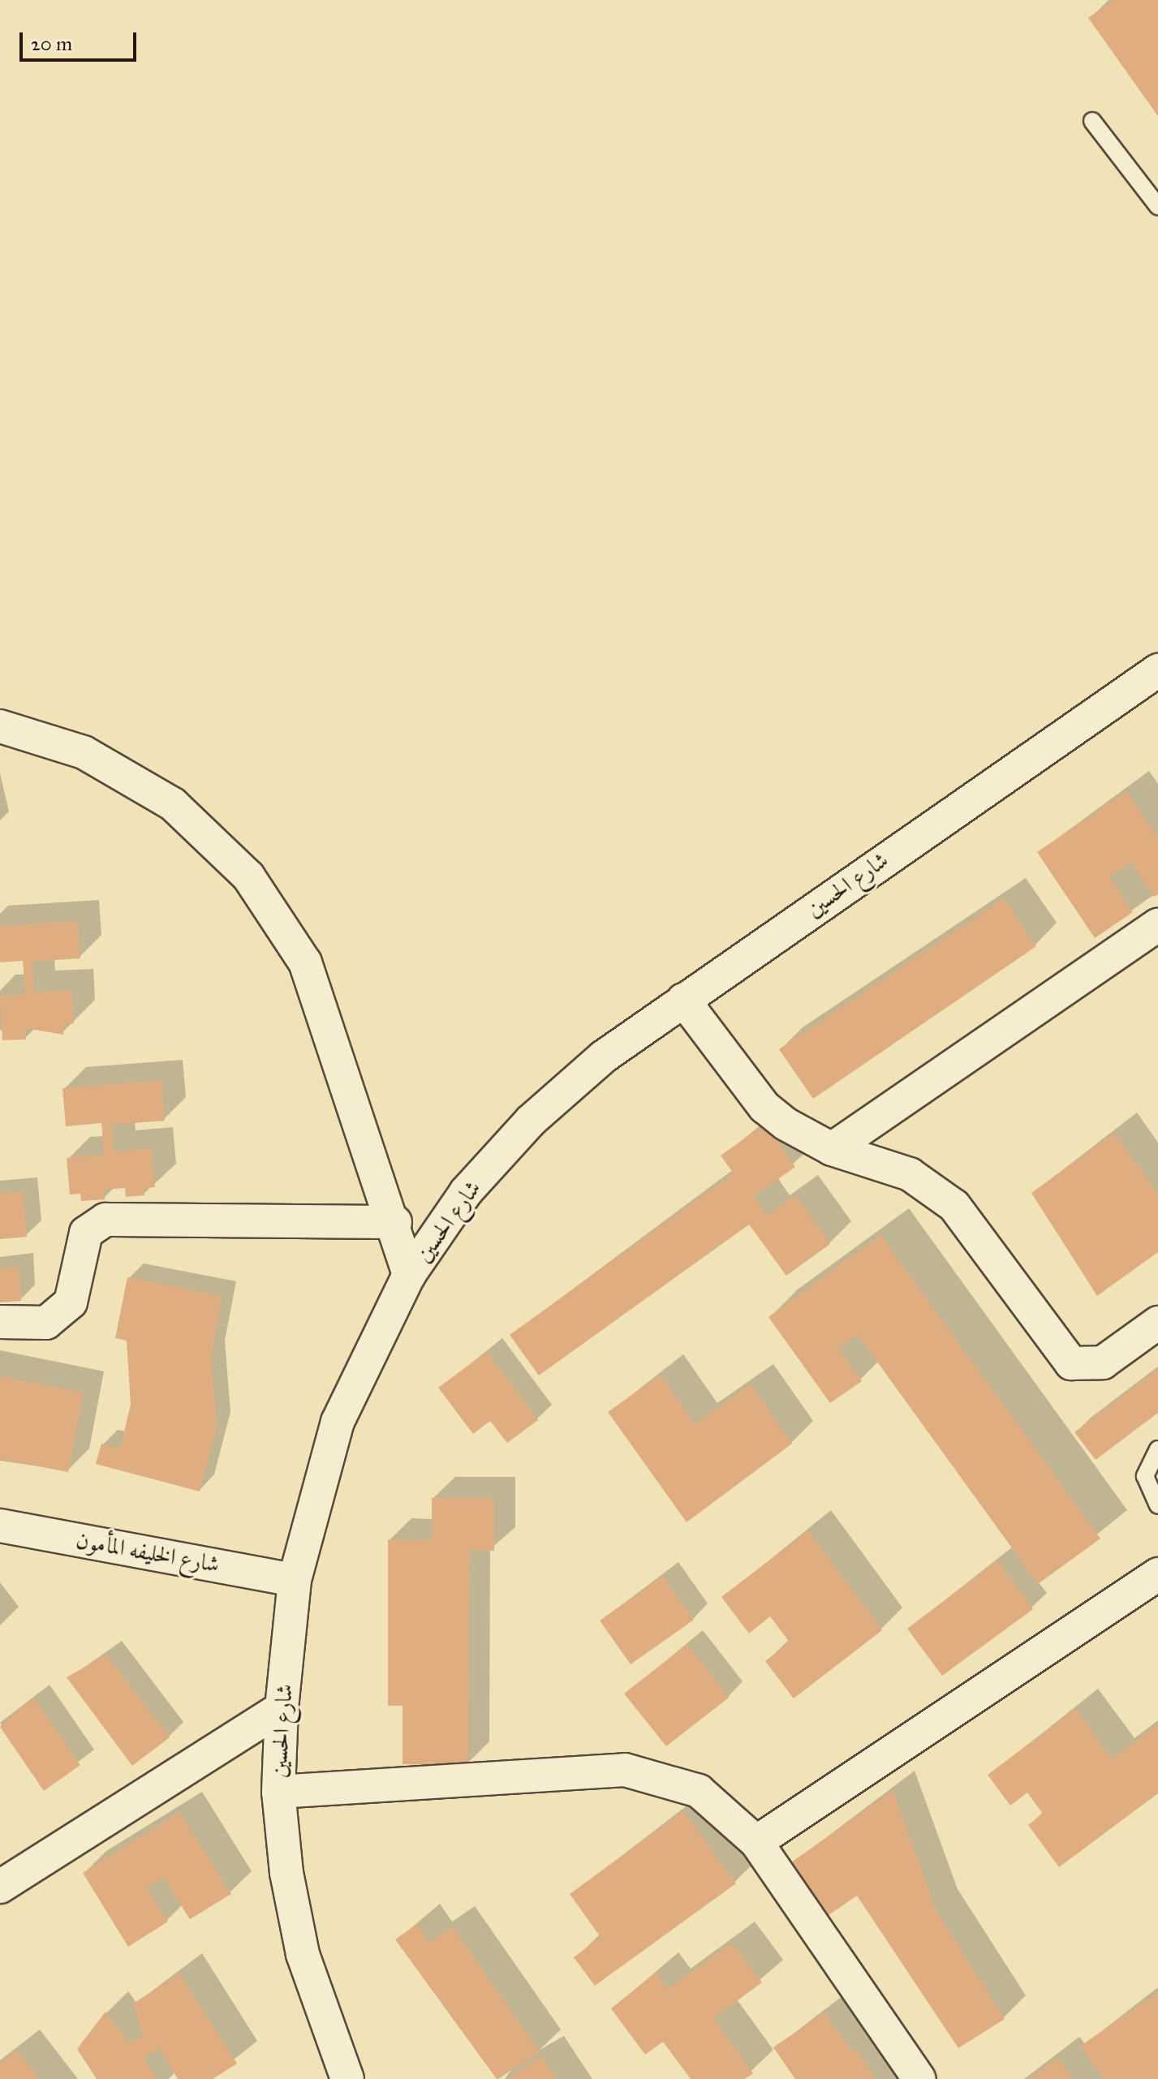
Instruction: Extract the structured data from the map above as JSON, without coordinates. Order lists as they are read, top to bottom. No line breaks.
{"streets":{"street":["شارع الحسين","شارع الخليفه المأمون"]},"crossings":[["شارع الحسين","شارع الخليفه المأمون"]],"scale_bar":"20 m"}
